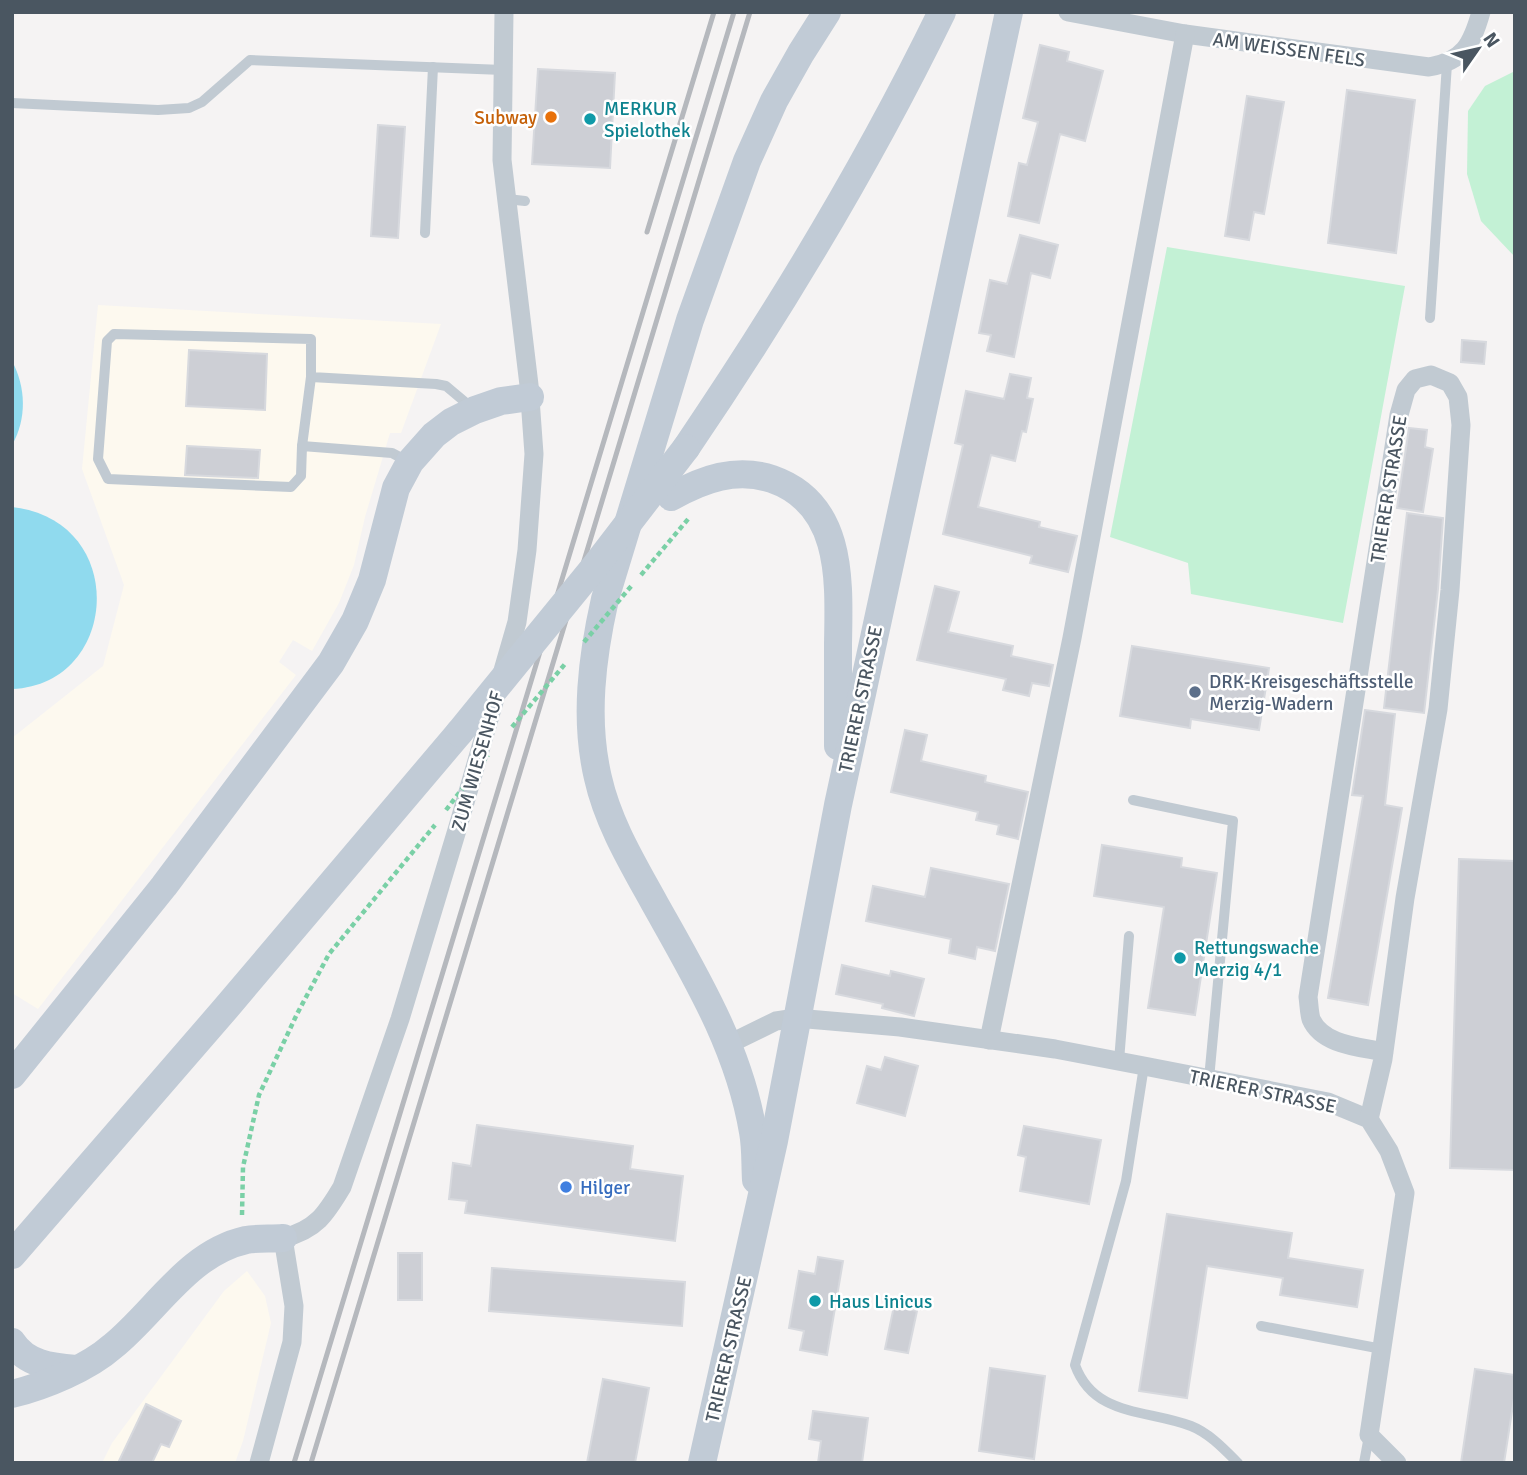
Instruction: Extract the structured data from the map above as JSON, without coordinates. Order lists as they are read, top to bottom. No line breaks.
{"streets":{"main road":["TRIERER STRASSE"],"street":["AM WEISSEN FELS","ZUM WIESENHOF"]},"places":["Subway","MERKUR Spielothek","DRK-Kreisgeschäftsstelle Merzig-Wadern","Rettungswache Merzig 4/1","Hilger","Haus Linicus"],"north":"top right"}
